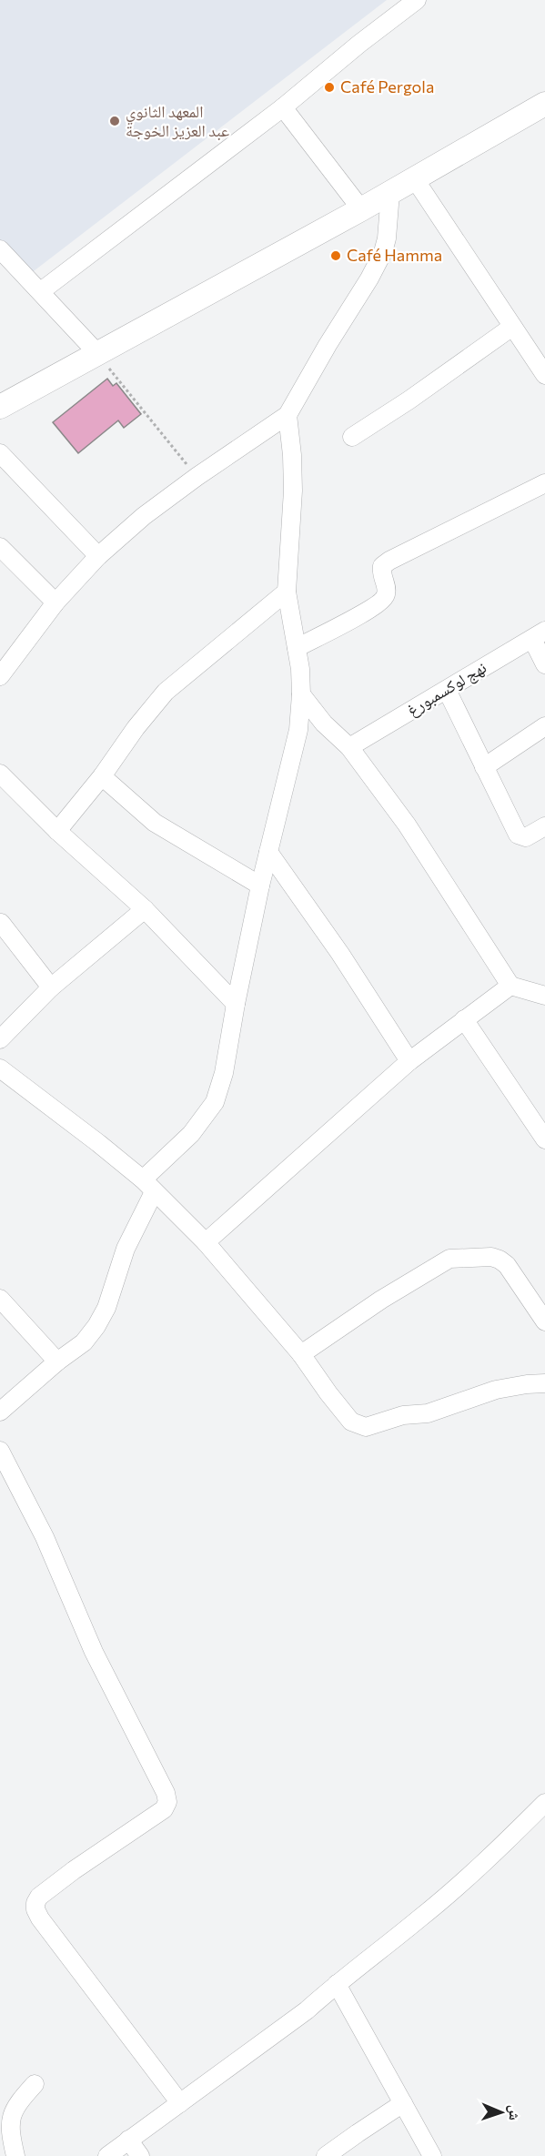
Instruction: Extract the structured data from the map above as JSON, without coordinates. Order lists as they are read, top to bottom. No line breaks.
{"streets":{"street":["نهج لوكسمبورغ"]},"places":["Café Pergola","المعهد الثانوي عبد العزيز الخوجة","Café Hamma"],"north":"right"}
